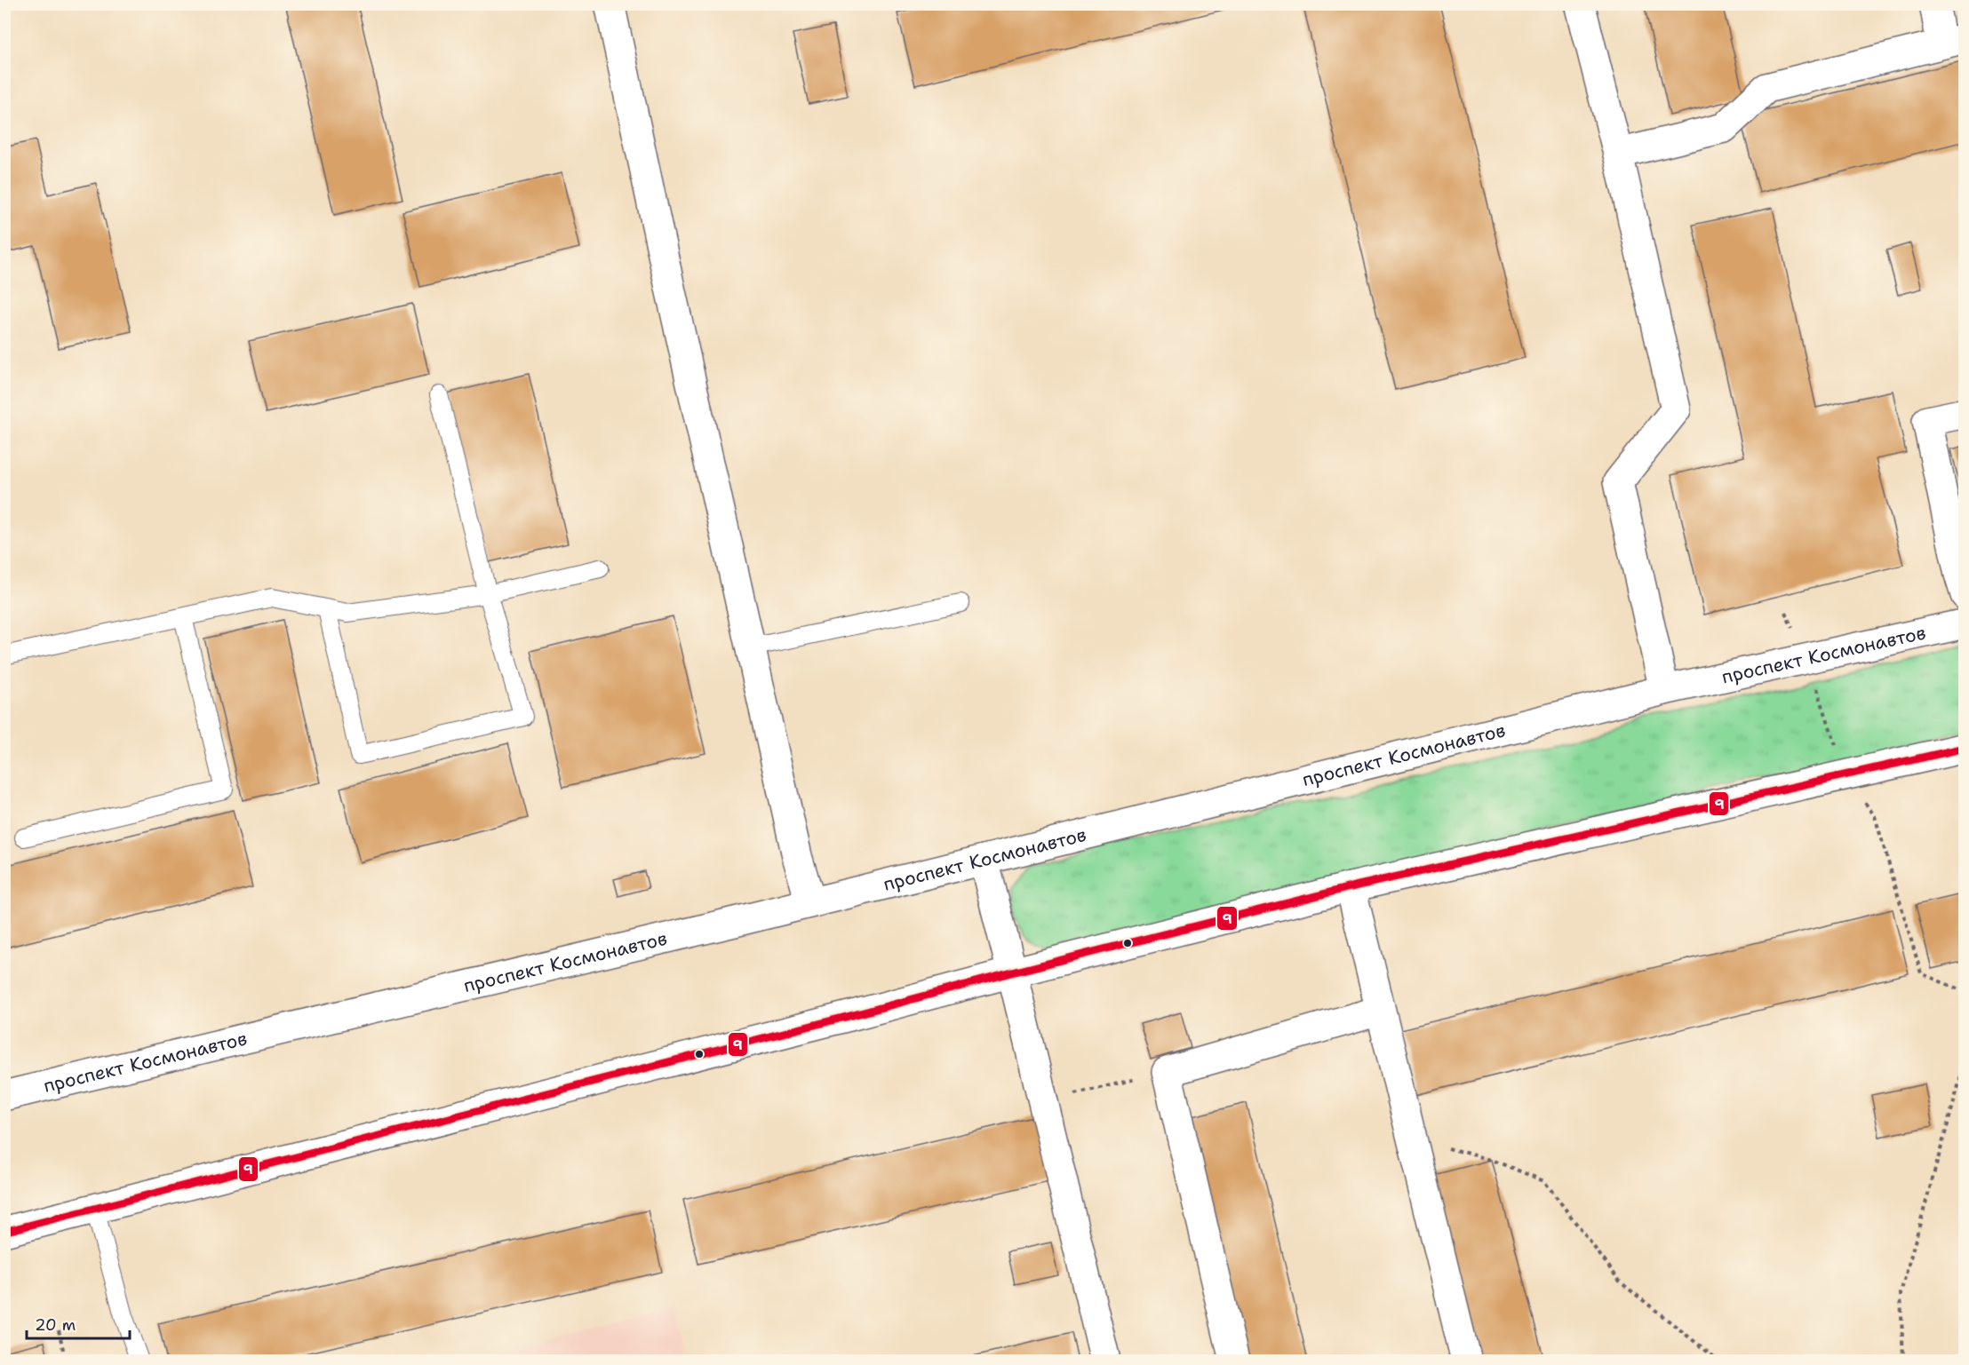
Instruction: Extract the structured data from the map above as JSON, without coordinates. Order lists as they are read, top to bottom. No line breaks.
{"streets":{"main road":["проспект Космонавтов"]},"lines":["transit line 9"],"scale_bar":"20 m"}
